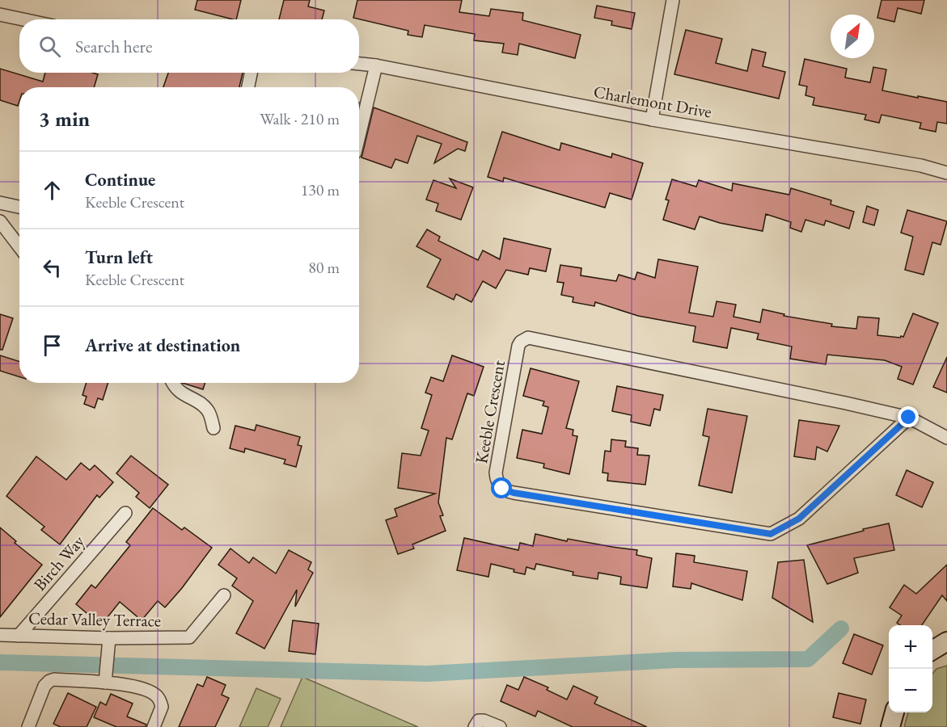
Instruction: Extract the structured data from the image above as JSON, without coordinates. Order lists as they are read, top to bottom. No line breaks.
{"streets":{"street":["Charlemont Drive","Keeble Crescent","Birch Way","Cedar Valley Terrace"]},"crossings":[["Birch Way","Cedar Valley Terrace"]],"north":"top right","page":{"search":"Search here","heading":["3 min","Walk · 210 m"],"list":[["Continue","Keeble Crescent","130 m"],["Turn left","Keeble Crescent","80 m"],"Arrive at destination"],"map_buttons":["+","−"]}}
